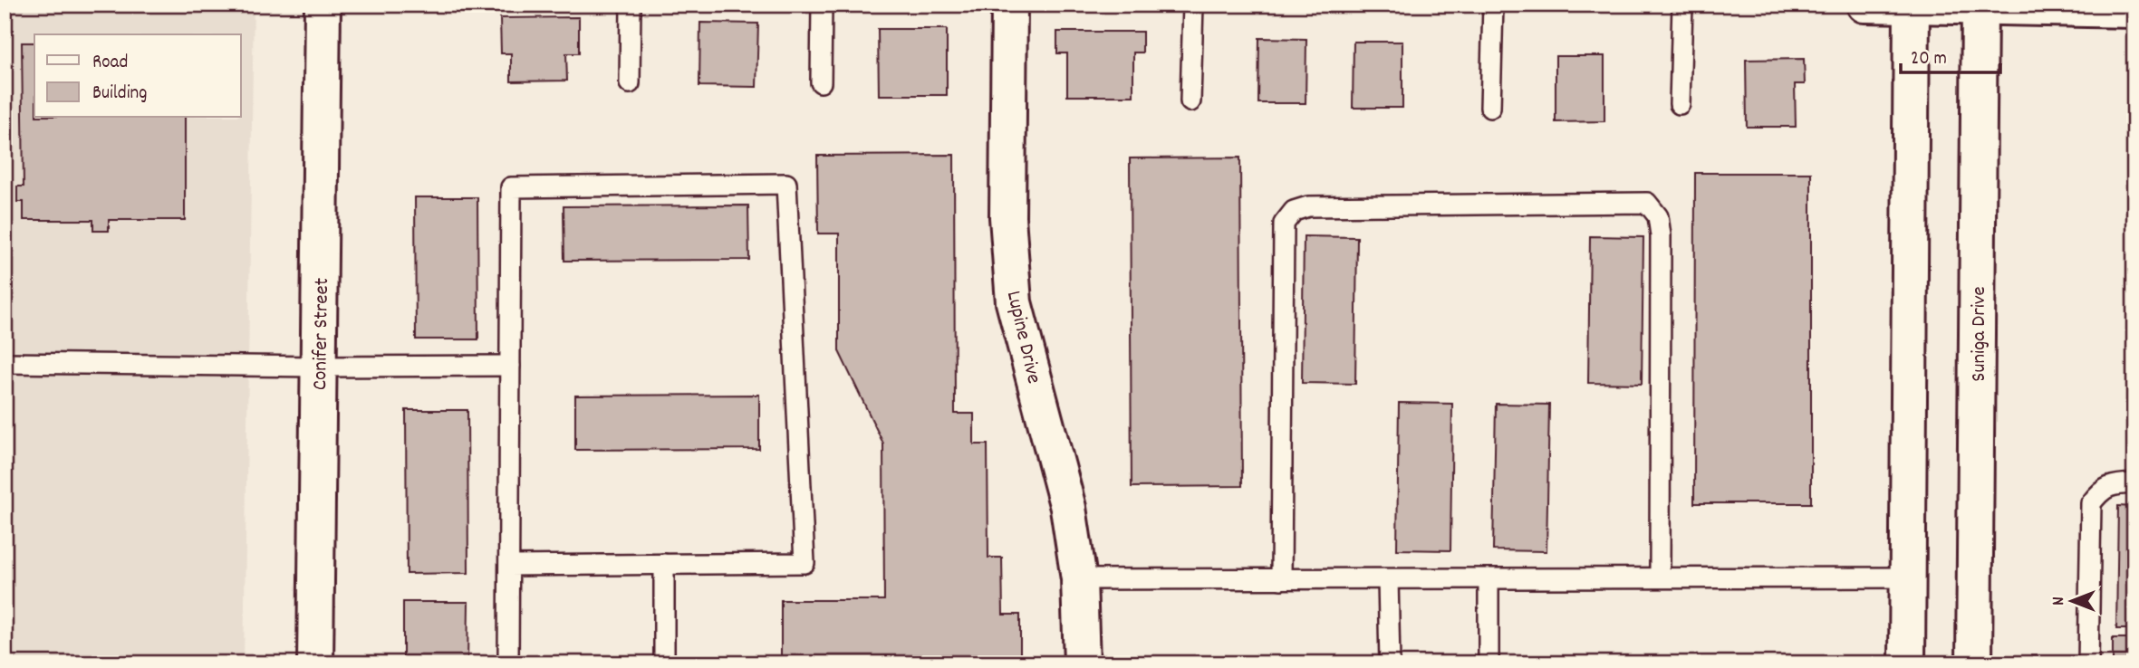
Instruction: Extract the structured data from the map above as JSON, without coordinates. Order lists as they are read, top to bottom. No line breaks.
{"streets":{"street":["Conifer Street","Suniga Drive","Lupine Drive"]},"legend":["Road","Building"],"scale_bar":"20 m","north":"left"}
